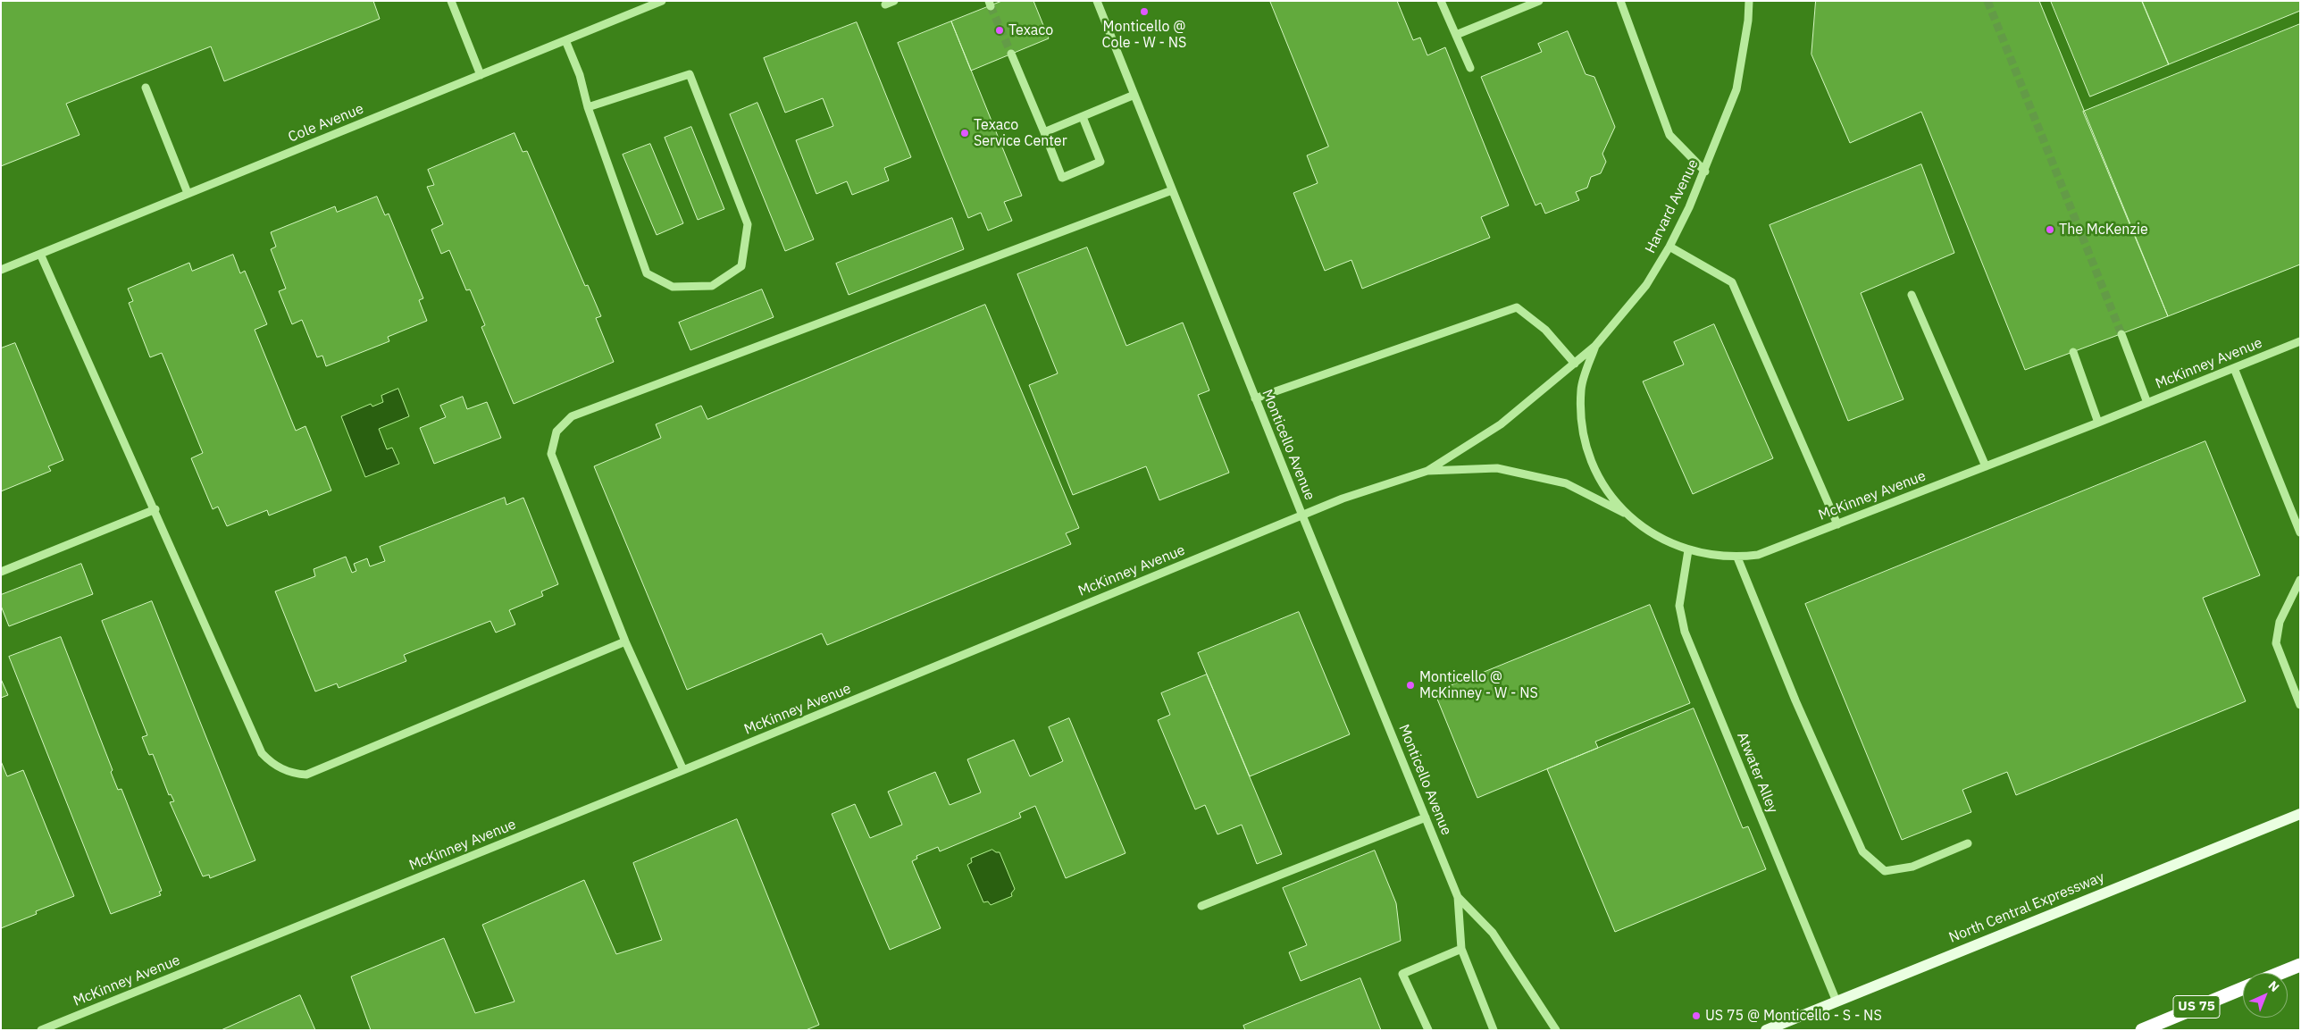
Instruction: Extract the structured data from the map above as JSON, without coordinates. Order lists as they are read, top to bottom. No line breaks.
{"streets":{"highway":["US 75"],"main road":["North Central Expressway"],"street":["Cole Avenue","Harvard Avenue","McKinney Avenue","Monticello Avenue","Atwater Alley"]},"crossings":[["Harvard Avenue","McKinney Avenue"],["McKinney Avenue","Monticello Avenue"],["McKinney Avenue","Atwater Alley"],["Atwater Alley","North Central Expressway"]],"places":["Monticello @ Cole - W - NS","Texaco","Texaco Service Center","The McKenzie","Monticello @ McKinney - W - NS","US 75 @ Monticello - S - NS"],"north":"top right"}
